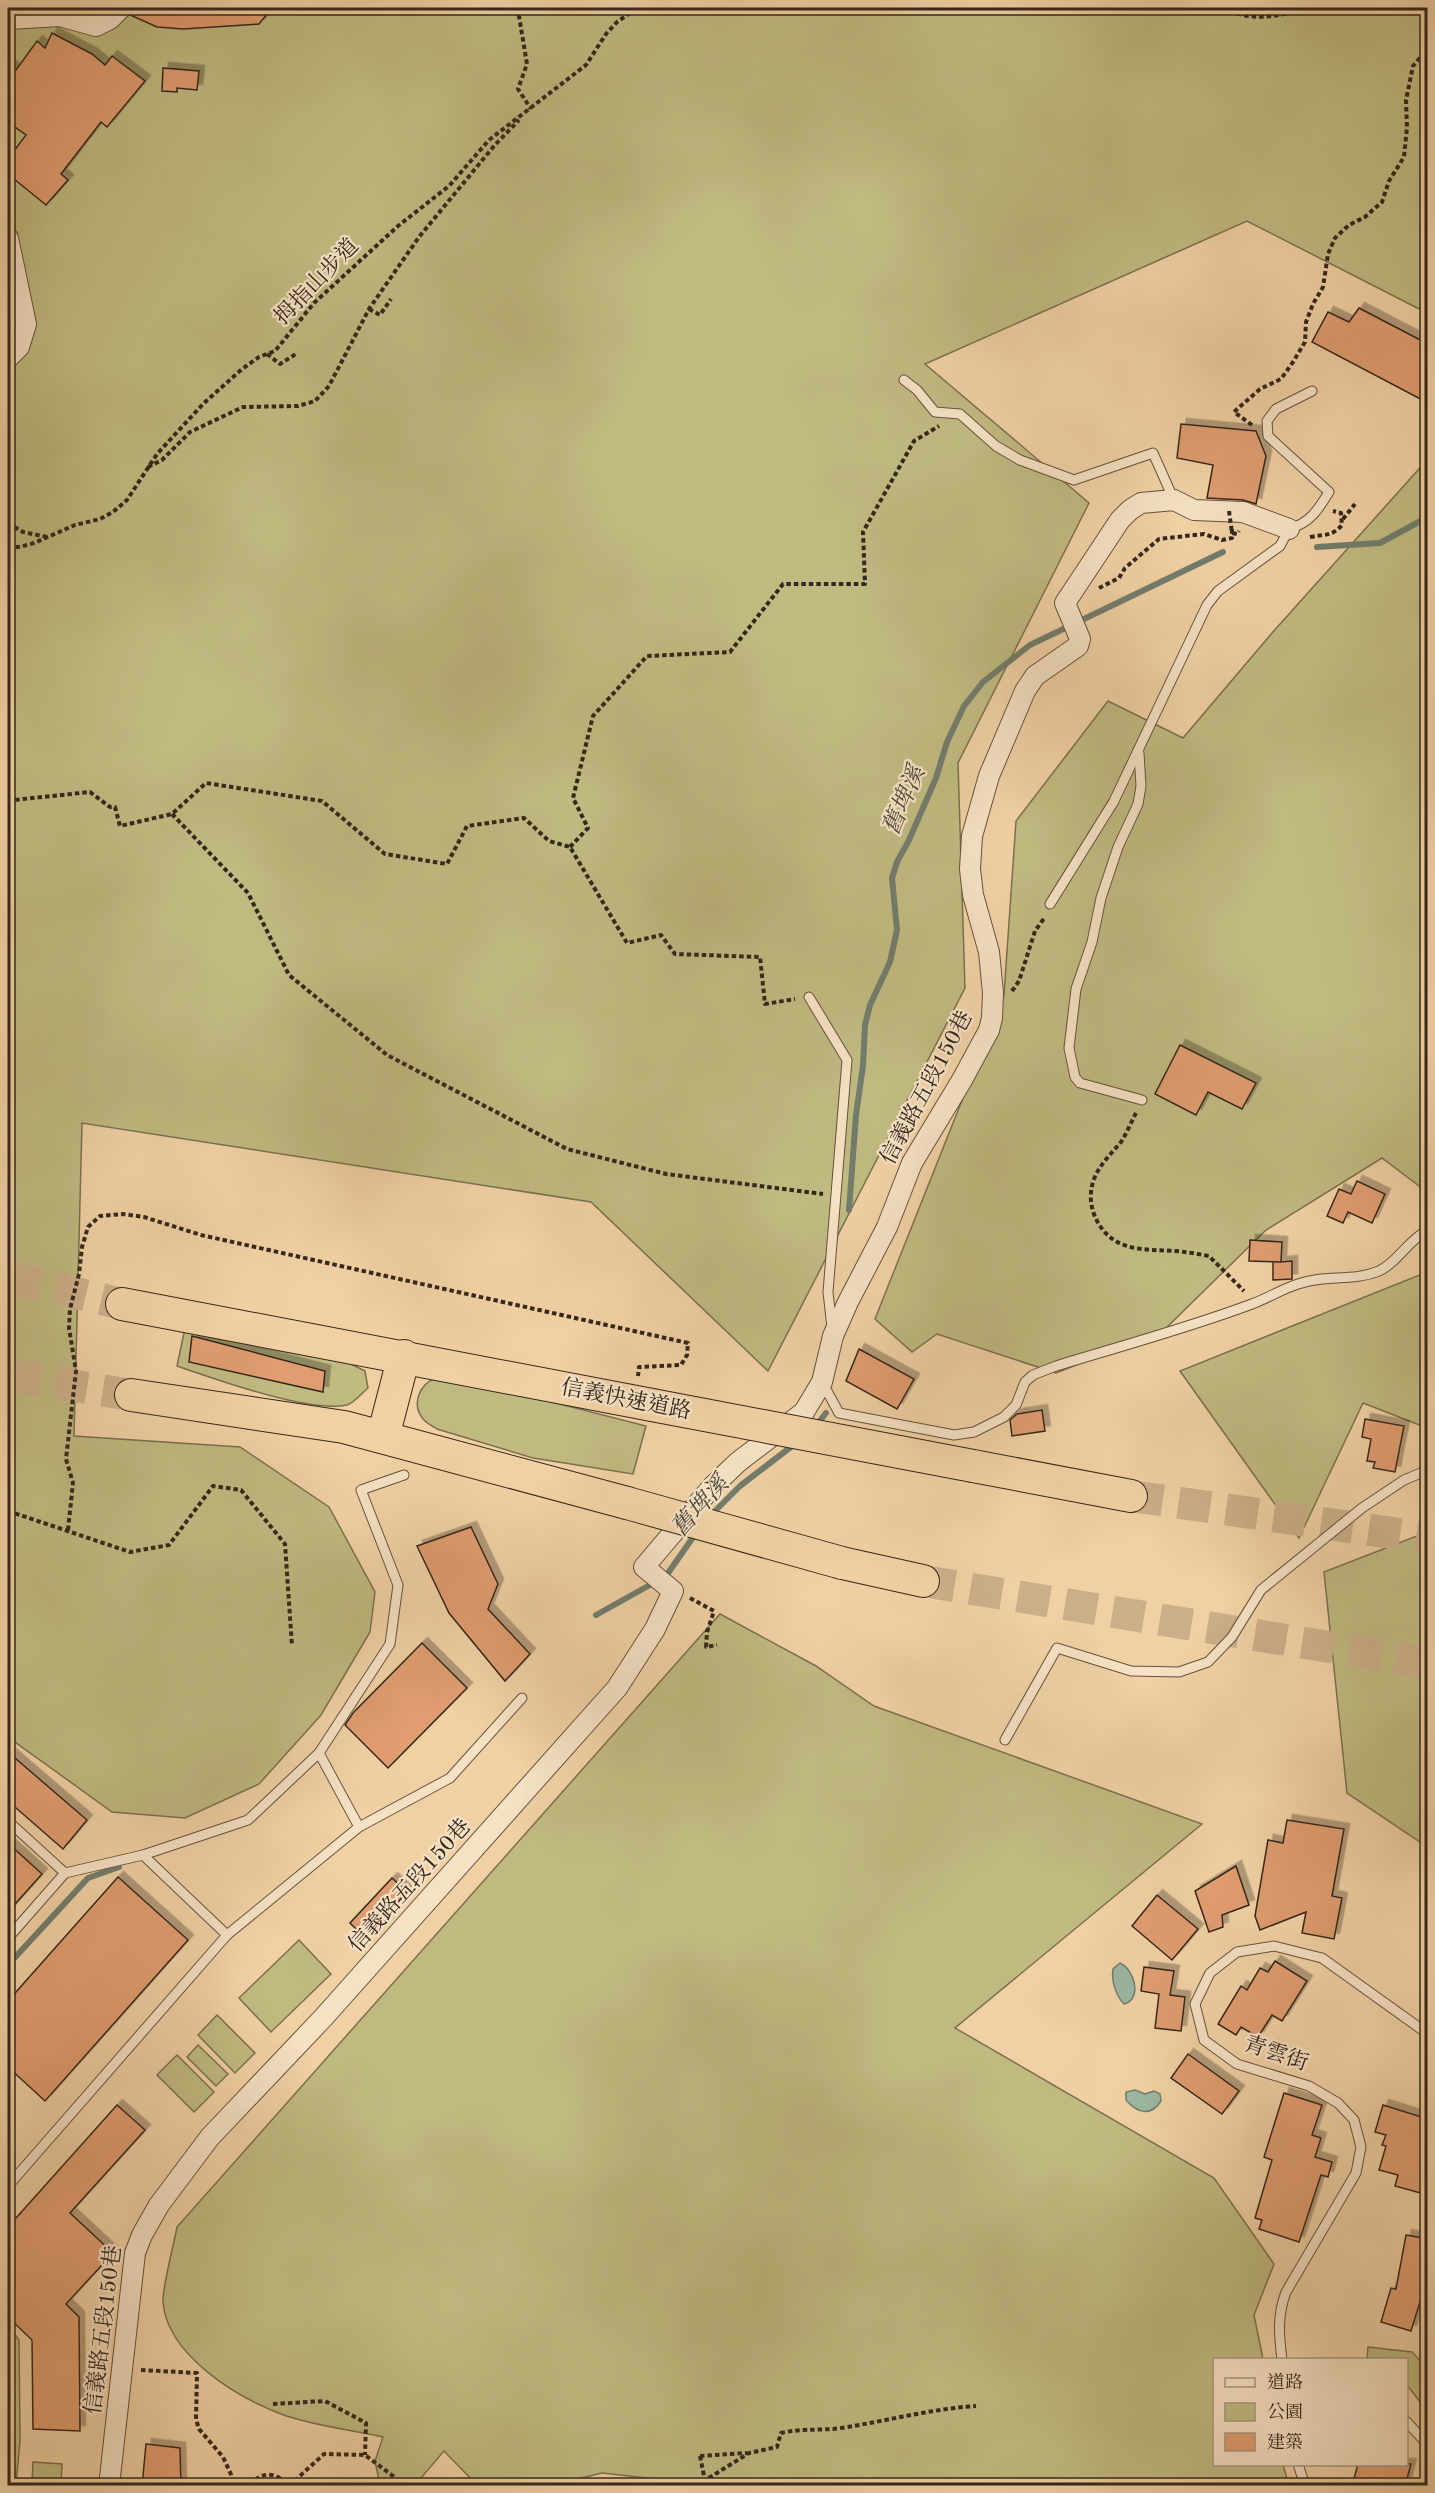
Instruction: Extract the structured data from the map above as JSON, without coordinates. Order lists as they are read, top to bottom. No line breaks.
{"streets":{"highway":["信義快速道路"],"street":["信義路五段150巷"],"lane":["青雲街"],"path":["拇指山步道"]},"water":["舊埤溪"],"legend":["道路","公園","建築"]}
